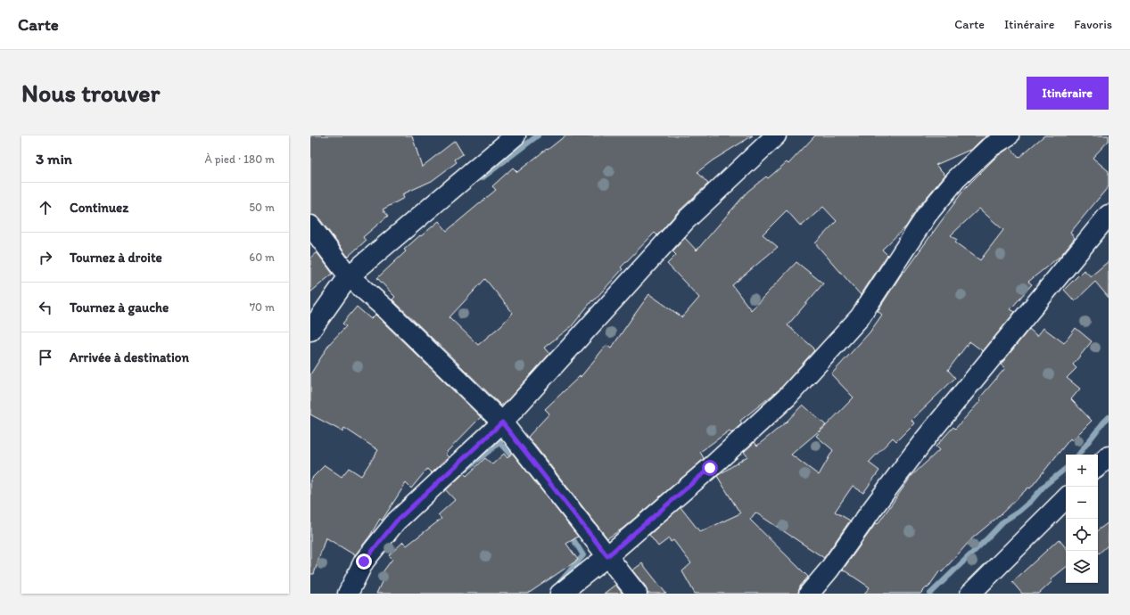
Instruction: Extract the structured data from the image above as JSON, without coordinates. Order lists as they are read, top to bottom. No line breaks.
{"page":{"header":"Carte","nav":["Carte","Itinéraire","Favoris"],"buttons":"Itinéraire","title":"Nous trouver","heading":["3 min","À pied · 180 m"],"list":[["Continuez","50 m"],["Tournez à droite","60 m"],["Tournez à gauche","70 m"],"Arrivée à destination"],"map_buttons":["+","−"]}}
